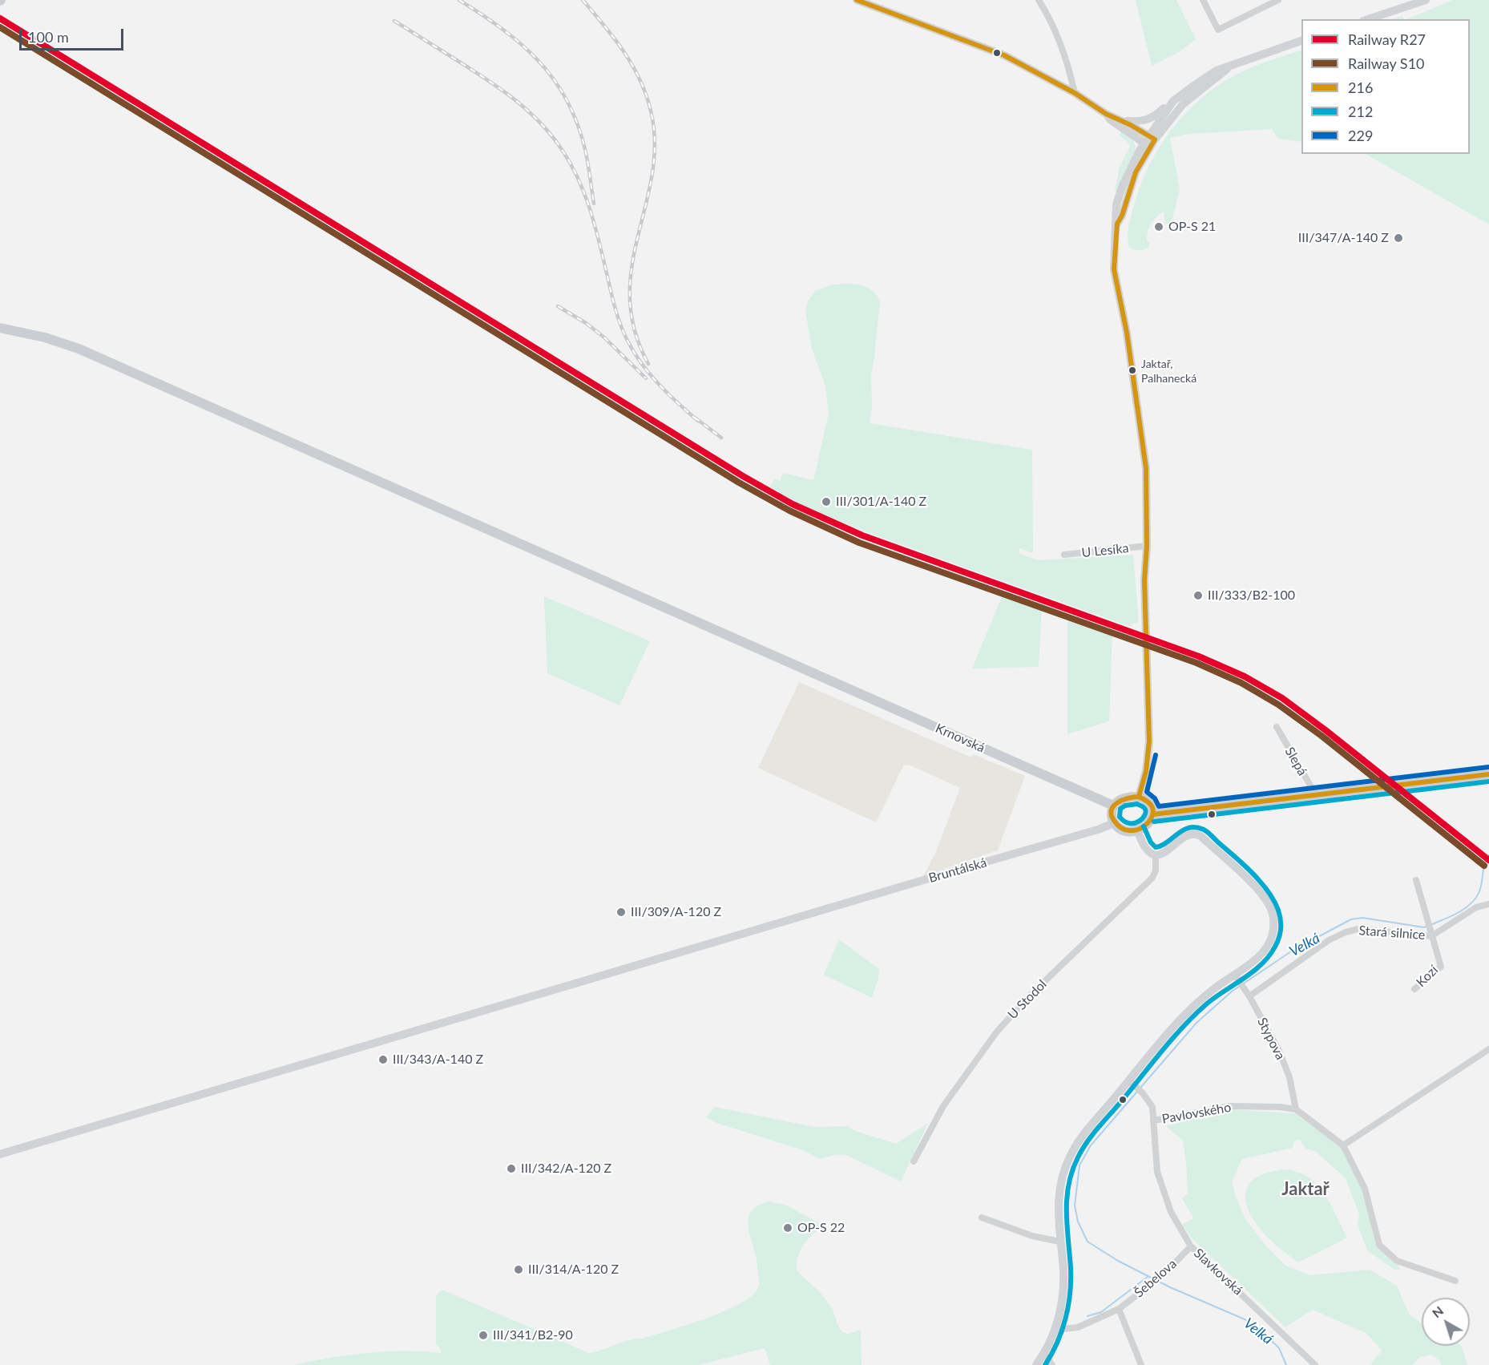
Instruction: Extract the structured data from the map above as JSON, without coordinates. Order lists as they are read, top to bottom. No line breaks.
{"streets":{"main road":["Krnovská"],"street":["U Lesíka","Slepá","Bruntálská","Stará silnice","Kozí","U Stodol","Stypova","Pavlovského","Slavkovská","Šebelova"]},"crossings":[["Krnovská","Bruntálská"],["Stará silnice","Kozí"],["Stará silnice","Stypova"],["Stypova","Pavlovského"],["Pavlovského","Slavkovská"],["Slavkovská","Šebelova"]],"districts":["Jaktař"],"water":["Velká"],"places":["OP-S 21","III/347/A-140 Z","Jaktař, Palhanecká","III/301/A-140 Z","III/333/B2-100","III/309/A-120 Z","III/343/A-140 Z","III/342/A-120 Z","OP-S 22","III/314/A-120 Z","III/341/B2-90"],"lines":["transit line 216","rail line R27","rail line S10","transit line 229","transit line 212"],"legend":["Railway R27","Railway S10","216","212","229"],"scale_bar":"100 m","north":"top left"}
